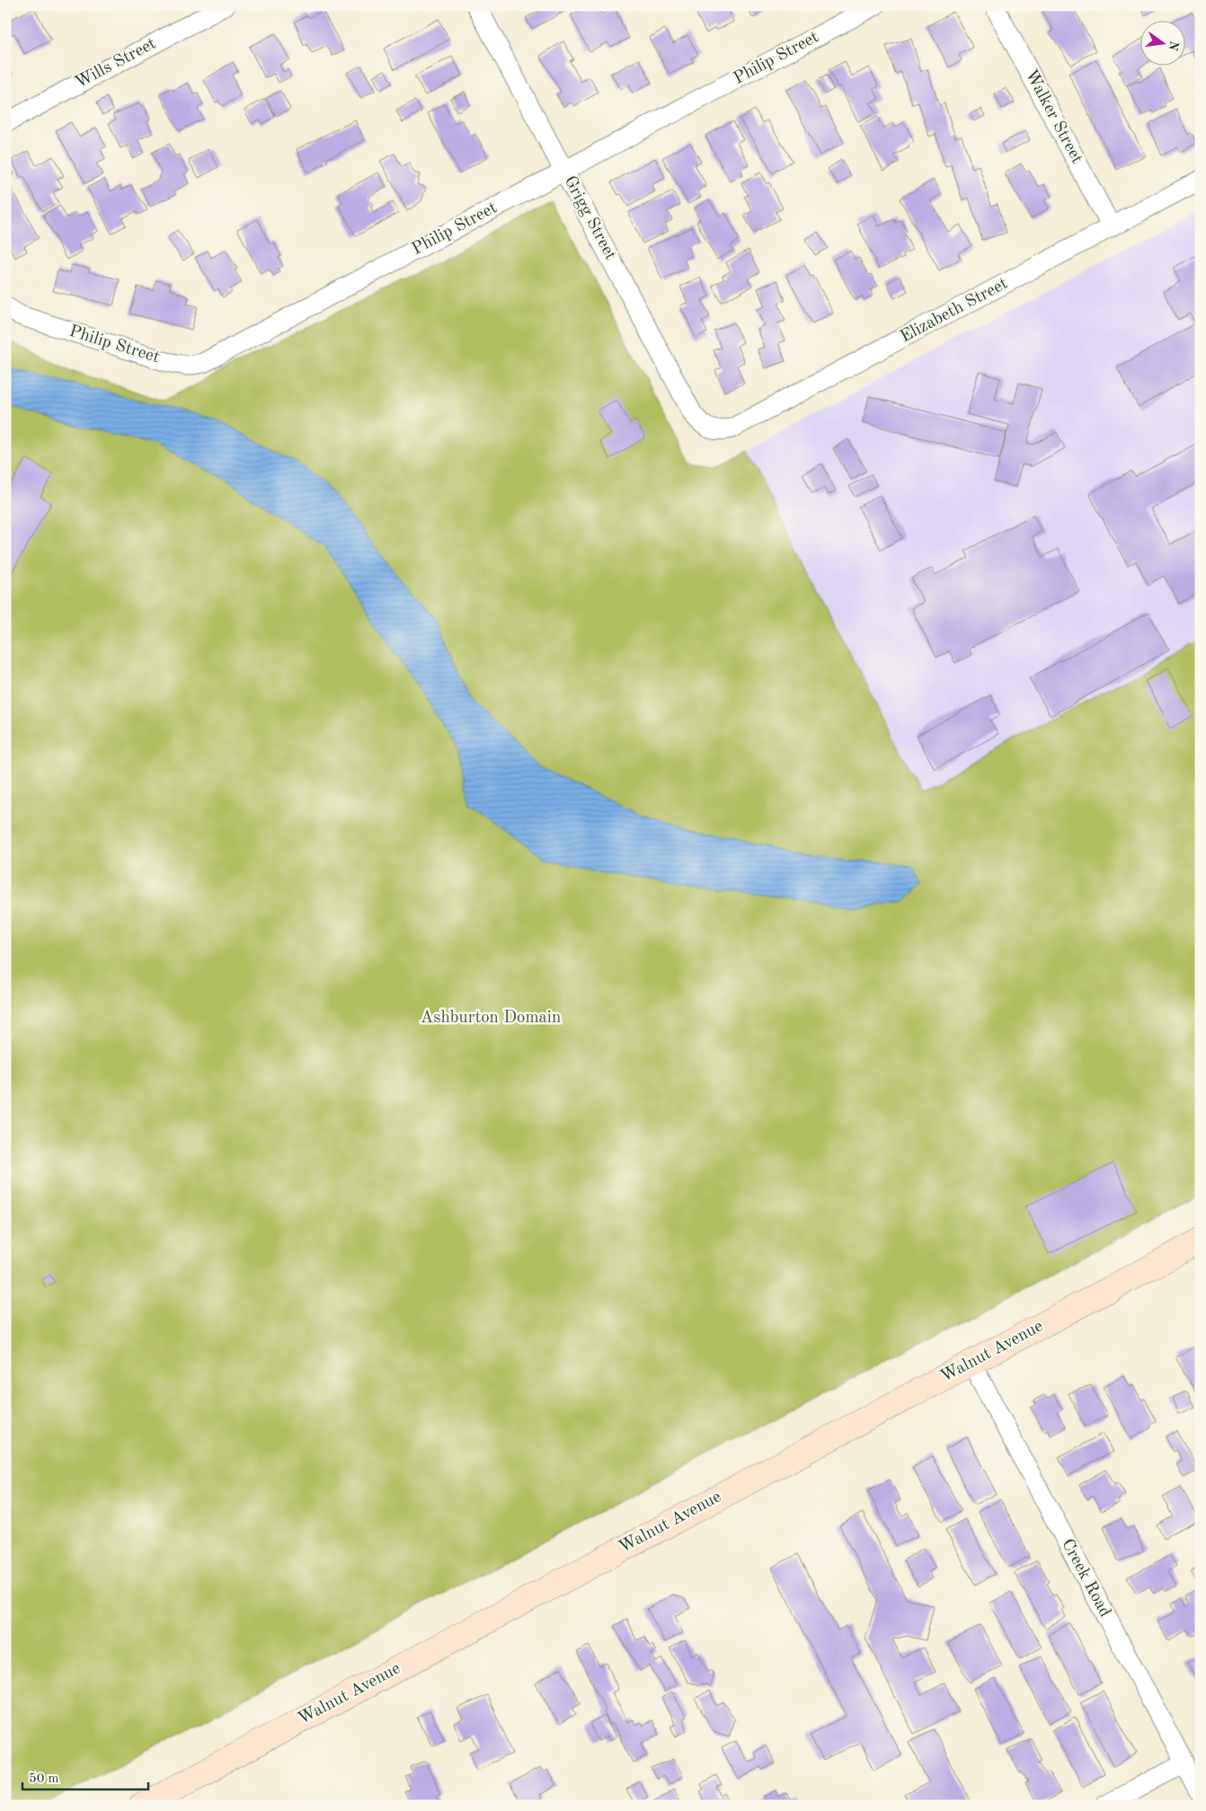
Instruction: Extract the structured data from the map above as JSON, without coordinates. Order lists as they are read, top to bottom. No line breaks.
{"streets":{"main road":["Walnut Avenue"],"street":["Philip Street","Wills Street","Walker Street","Grigg Street","Elizabeth Street","Creek Road"]},"crossings":[["Philip Street","Grigg Street"],["Walker Street","Elizabeth Street"],["Grigg Street","Elizabeth Street"],["Walnut Avenue","Creek Road"]],"parks":["Ashburton Domain"],"scale_bar":"50 m","north":"right"}
